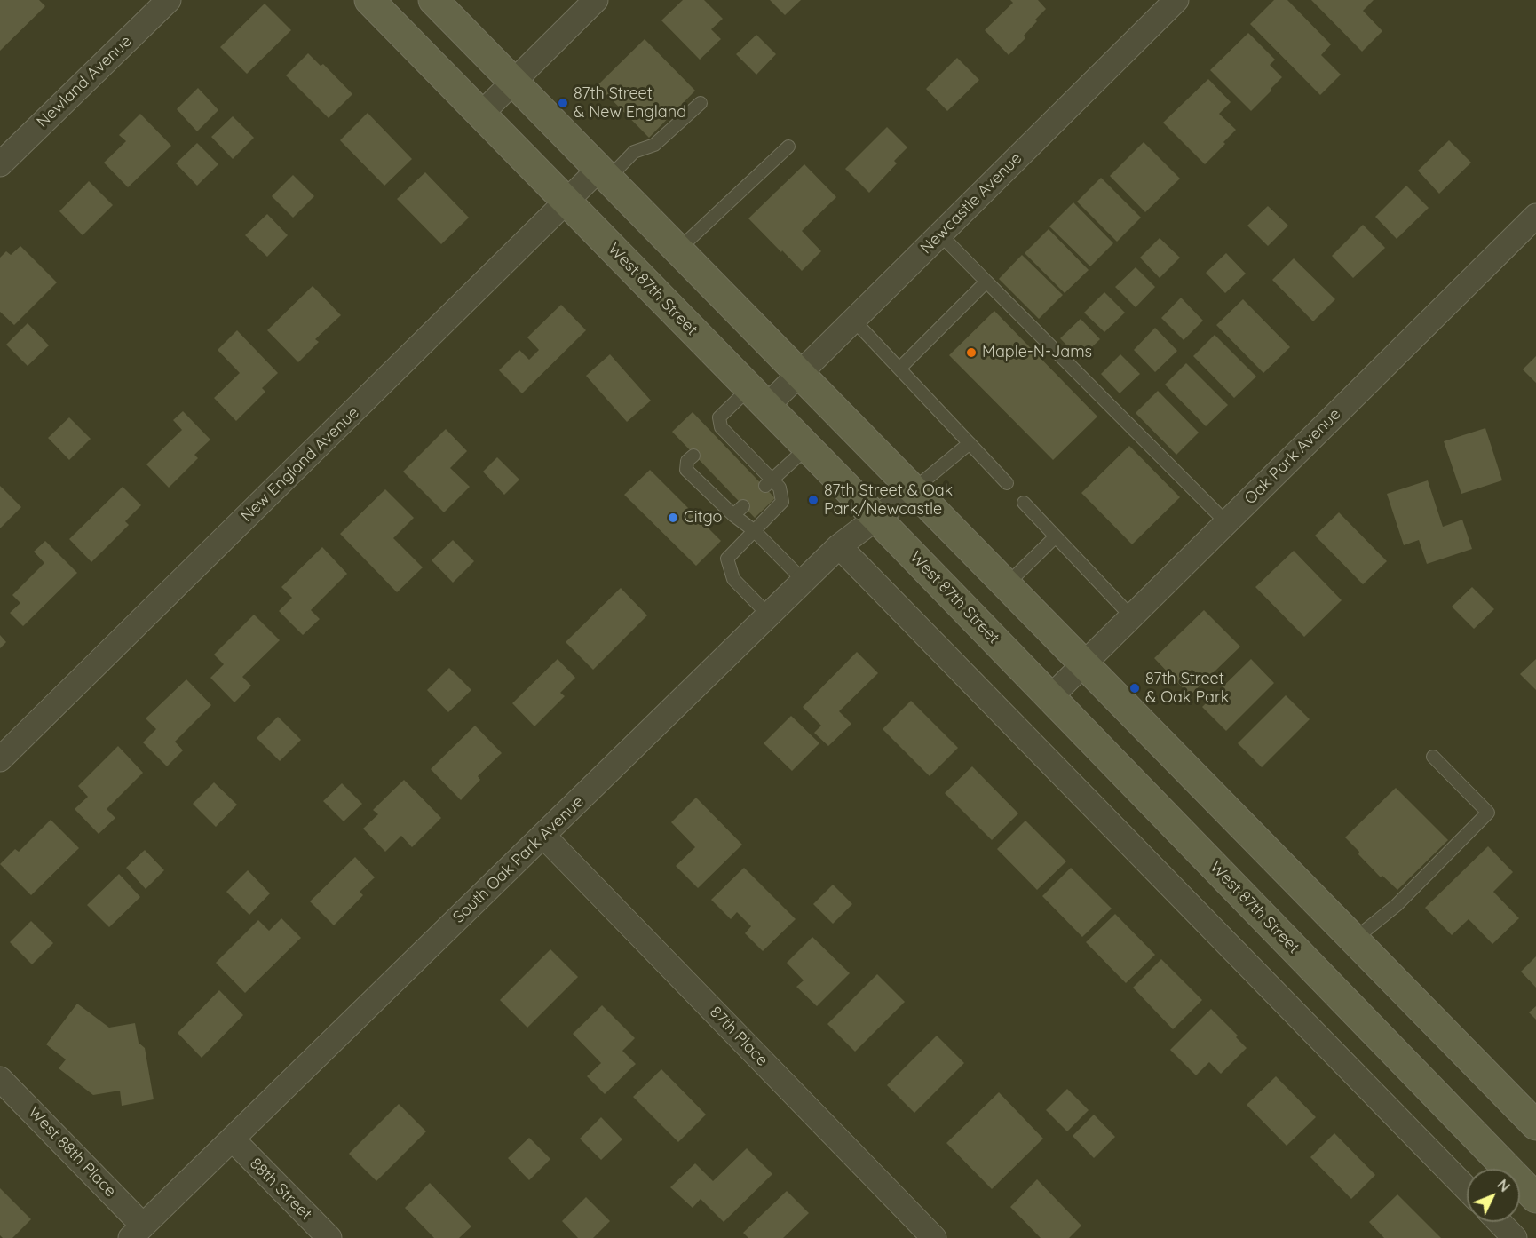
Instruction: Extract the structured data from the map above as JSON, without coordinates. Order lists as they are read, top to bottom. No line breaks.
{"streets":{"main road":["West 87th Street"],"street":["Newland Avenue","Newcastle Avenue","Oak Park Avenue","New England Avenue","South Oak Park Avenue","87th Place","West 88th Place","88th Street"]},"crossings":[["Newcastle Avenue","West 87th Street"],["West 87th Street","Oak Park Avenue"],["West 87th Street","New England Avenue"],["West 87th Street","South Oak Park Avenue"],["South Oak Park Avenue","87th Place"],["South Oak Park Avenue","West 88th Place"],["South Oak Park Avenue","88th Street"]],"places":["87th Street & New England","Maple-N-Jams","87th Street & Oak Park/Newcastle","Citgo","87th Street & Oak Park"],"north":"top right"}
